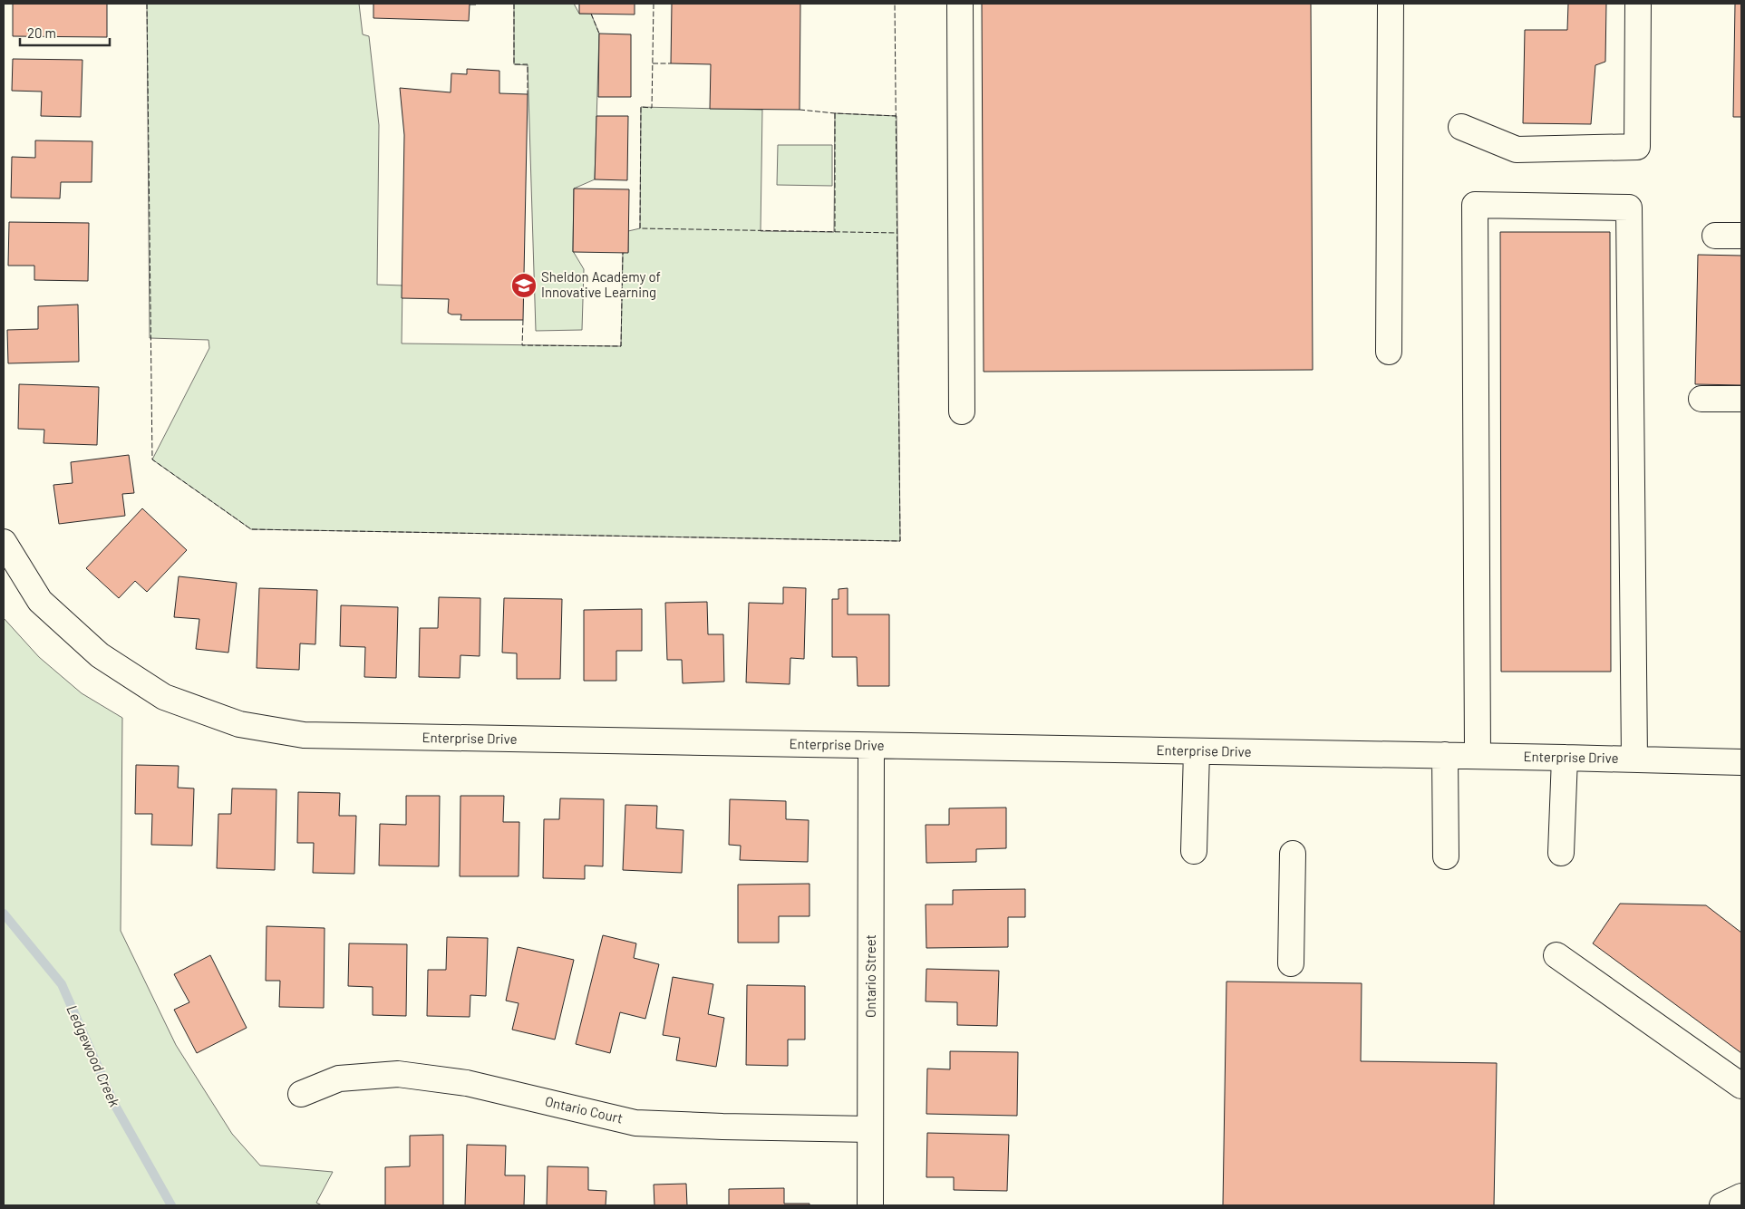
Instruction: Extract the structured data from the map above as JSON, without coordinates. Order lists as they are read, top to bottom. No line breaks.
{"streets":{"street":["Enterprise Drive","Ontario Street","Ontario Court"]},"crossings":[["Enterprise Drive","Ontario Street"],["Ontario Street","Ontario Court"]],"water":["Ledgewood Creek"],"places":{"school or university":["Sheldon Academy of Innovative Learning"]},"scale_bar":"20 m"}
